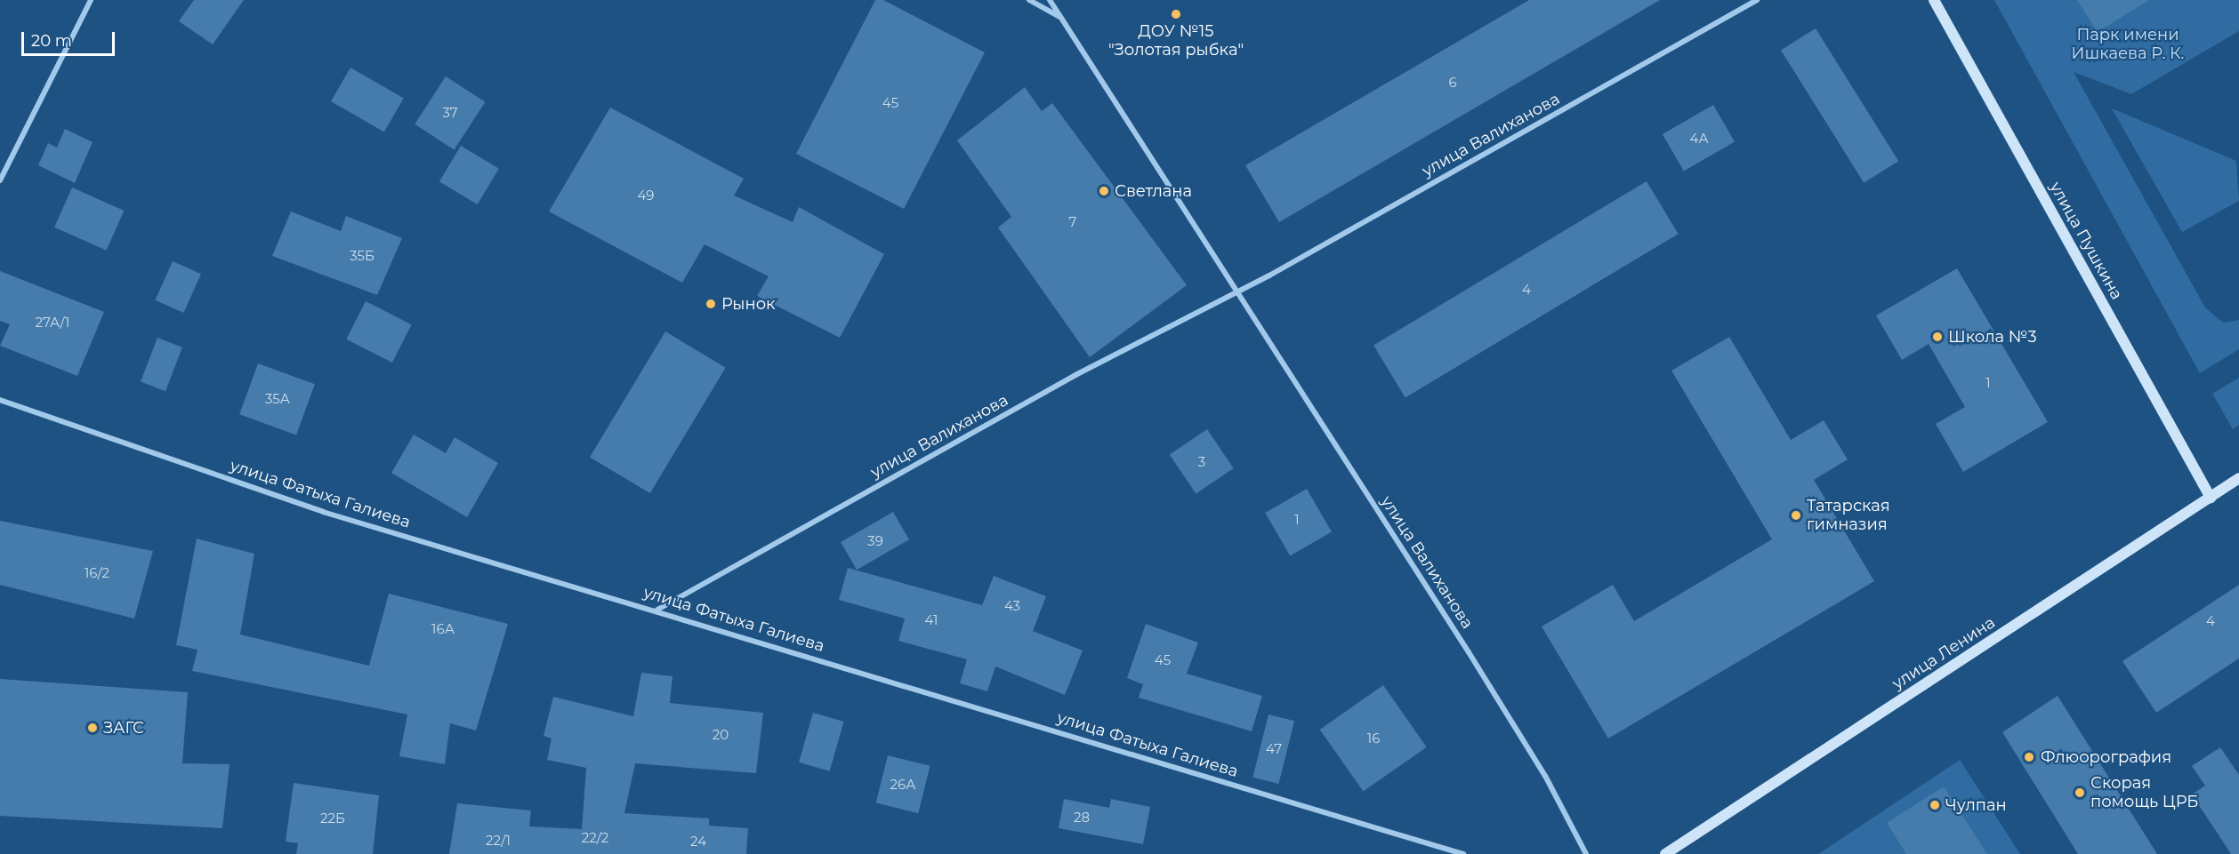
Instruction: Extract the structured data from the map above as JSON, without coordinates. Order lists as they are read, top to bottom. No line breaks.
{"streets":{"main road":["улица Пушкина","улица Ленина"],"street":["улица Валиханова","улица Фатыха Галиева"]},"crossings":[["улица Валиханова","улица Фатыха Галиева"],["улица Пушкина","улица Ленина"]],"parks":["Парк имени Ишкаева Р. К."],"places":["ДОУ №15 \"Золотая рыбка\"","Светлана","Рынок","Школа №3","Татарская гимназия","ЗАГС","Флюорография","Скорая помощь ЦРБ","Чулпан"],"house_numbers":["6","45","37","4А","49","7","35Б","4","27А/1","1","35А","3","1","39","16/2","43","41","4","16А","45","20","16","47","26А","28","22Б","22/2","22/1","24"],"scale_bar":"20 m"}
